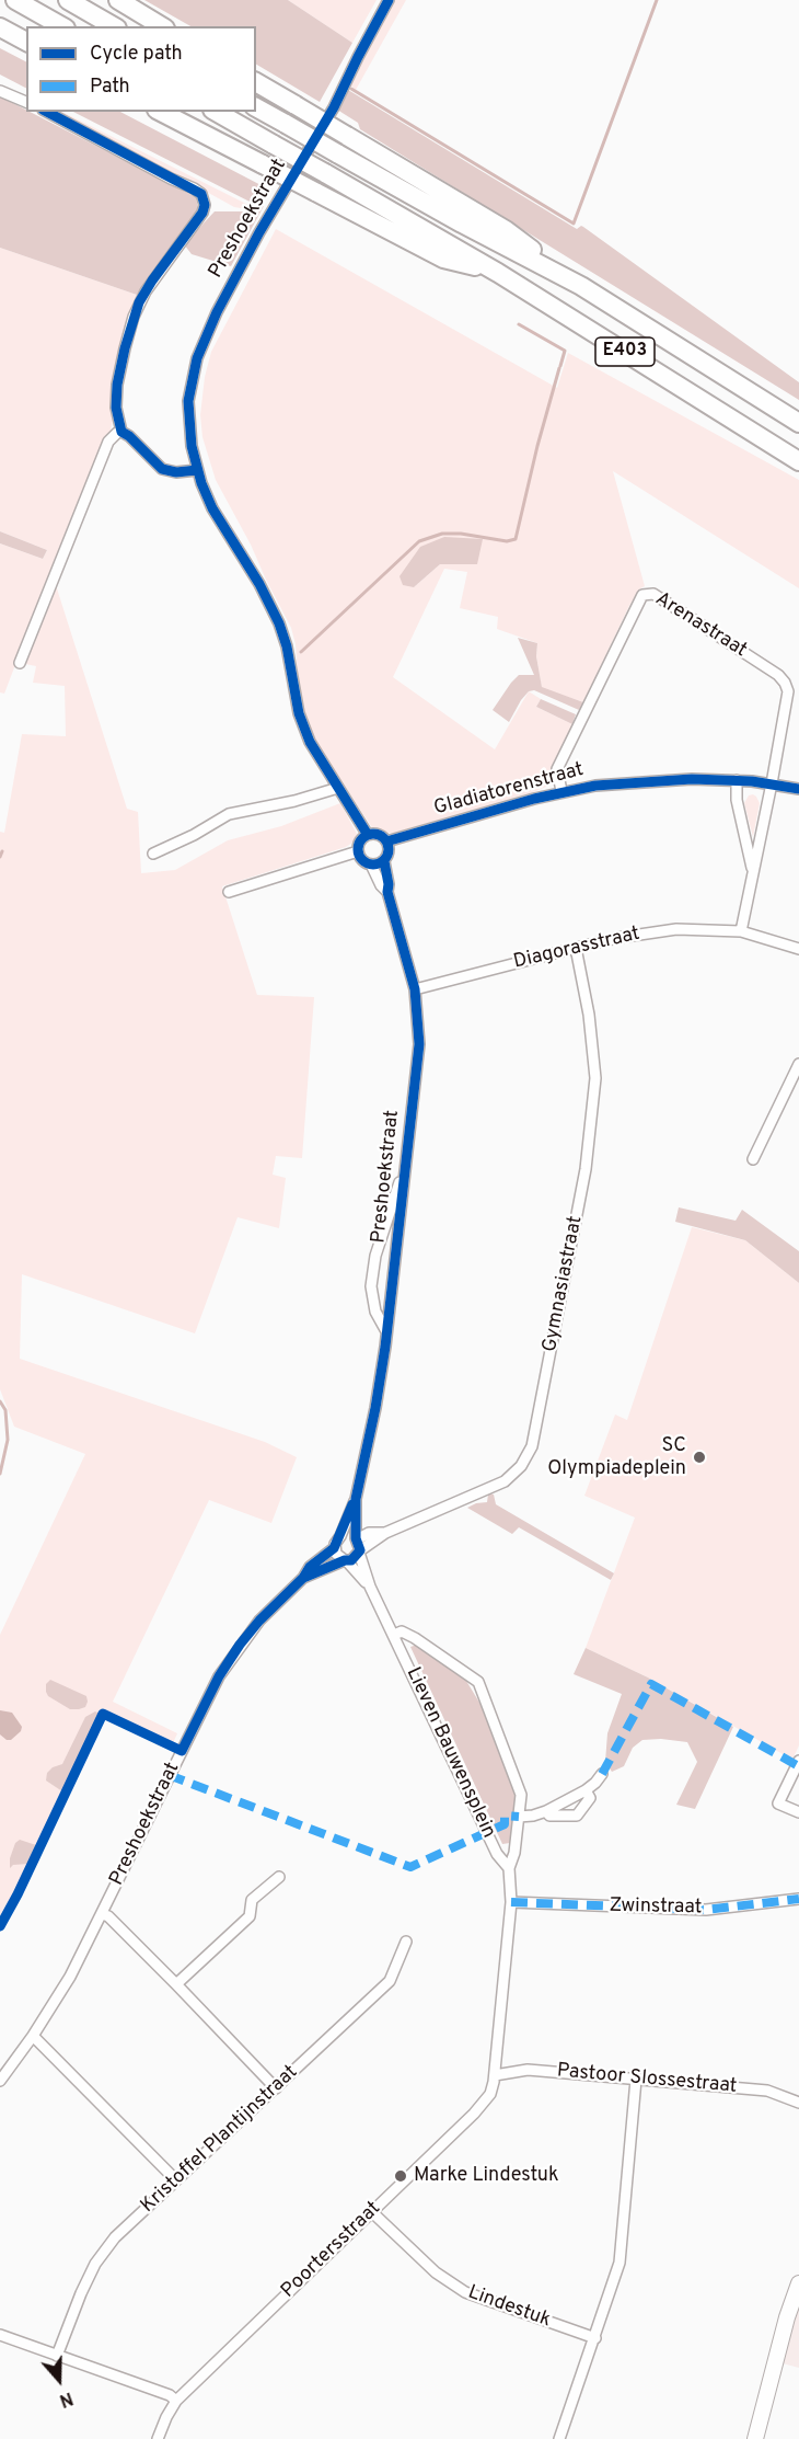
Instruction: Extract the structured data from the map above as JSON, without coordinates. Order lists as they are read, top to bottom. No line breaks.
{"streets":{"highway":["E403"],"street":["Preshoekstraat","Arenastraat","Gladiatorenstraat","Diagorasstraat","Gymnasiastraat","Lieven Bauwensplein","Zwinstraat","Pastoor Slossestraat","Kristoffel Plantijnstraat","Poortersstraat","Lindestuk"]},"crossings":[["Preshoekstraat","Gladiatorenstraat"],["Preshoekstraat","Diagorasstraat"],["Preshoekstraat","Gymnasiastraat"],["Preshoekstraat","Lieven Bauwensplein"],["Arenastraat","Gladiatorenstraat"],["Diagorasstraat","Gymnasiastraat"],["Gymnasiastraat","Lieven Bauwensplein"],["Lieven Bauwensplein","Zwinstraat"],["Lieven Bauwensplein","Poortersstraat"],["Zwinstraat","Poortersstraat"],["Pastoor Slossestraat","Poortersstraat"],["Poortersstraat","Lindestuk"]],"places":["SC Olympiadeplein","Marke Lindestuk"],"legend":["Cycle path","Path"],"north":"bottom"}
